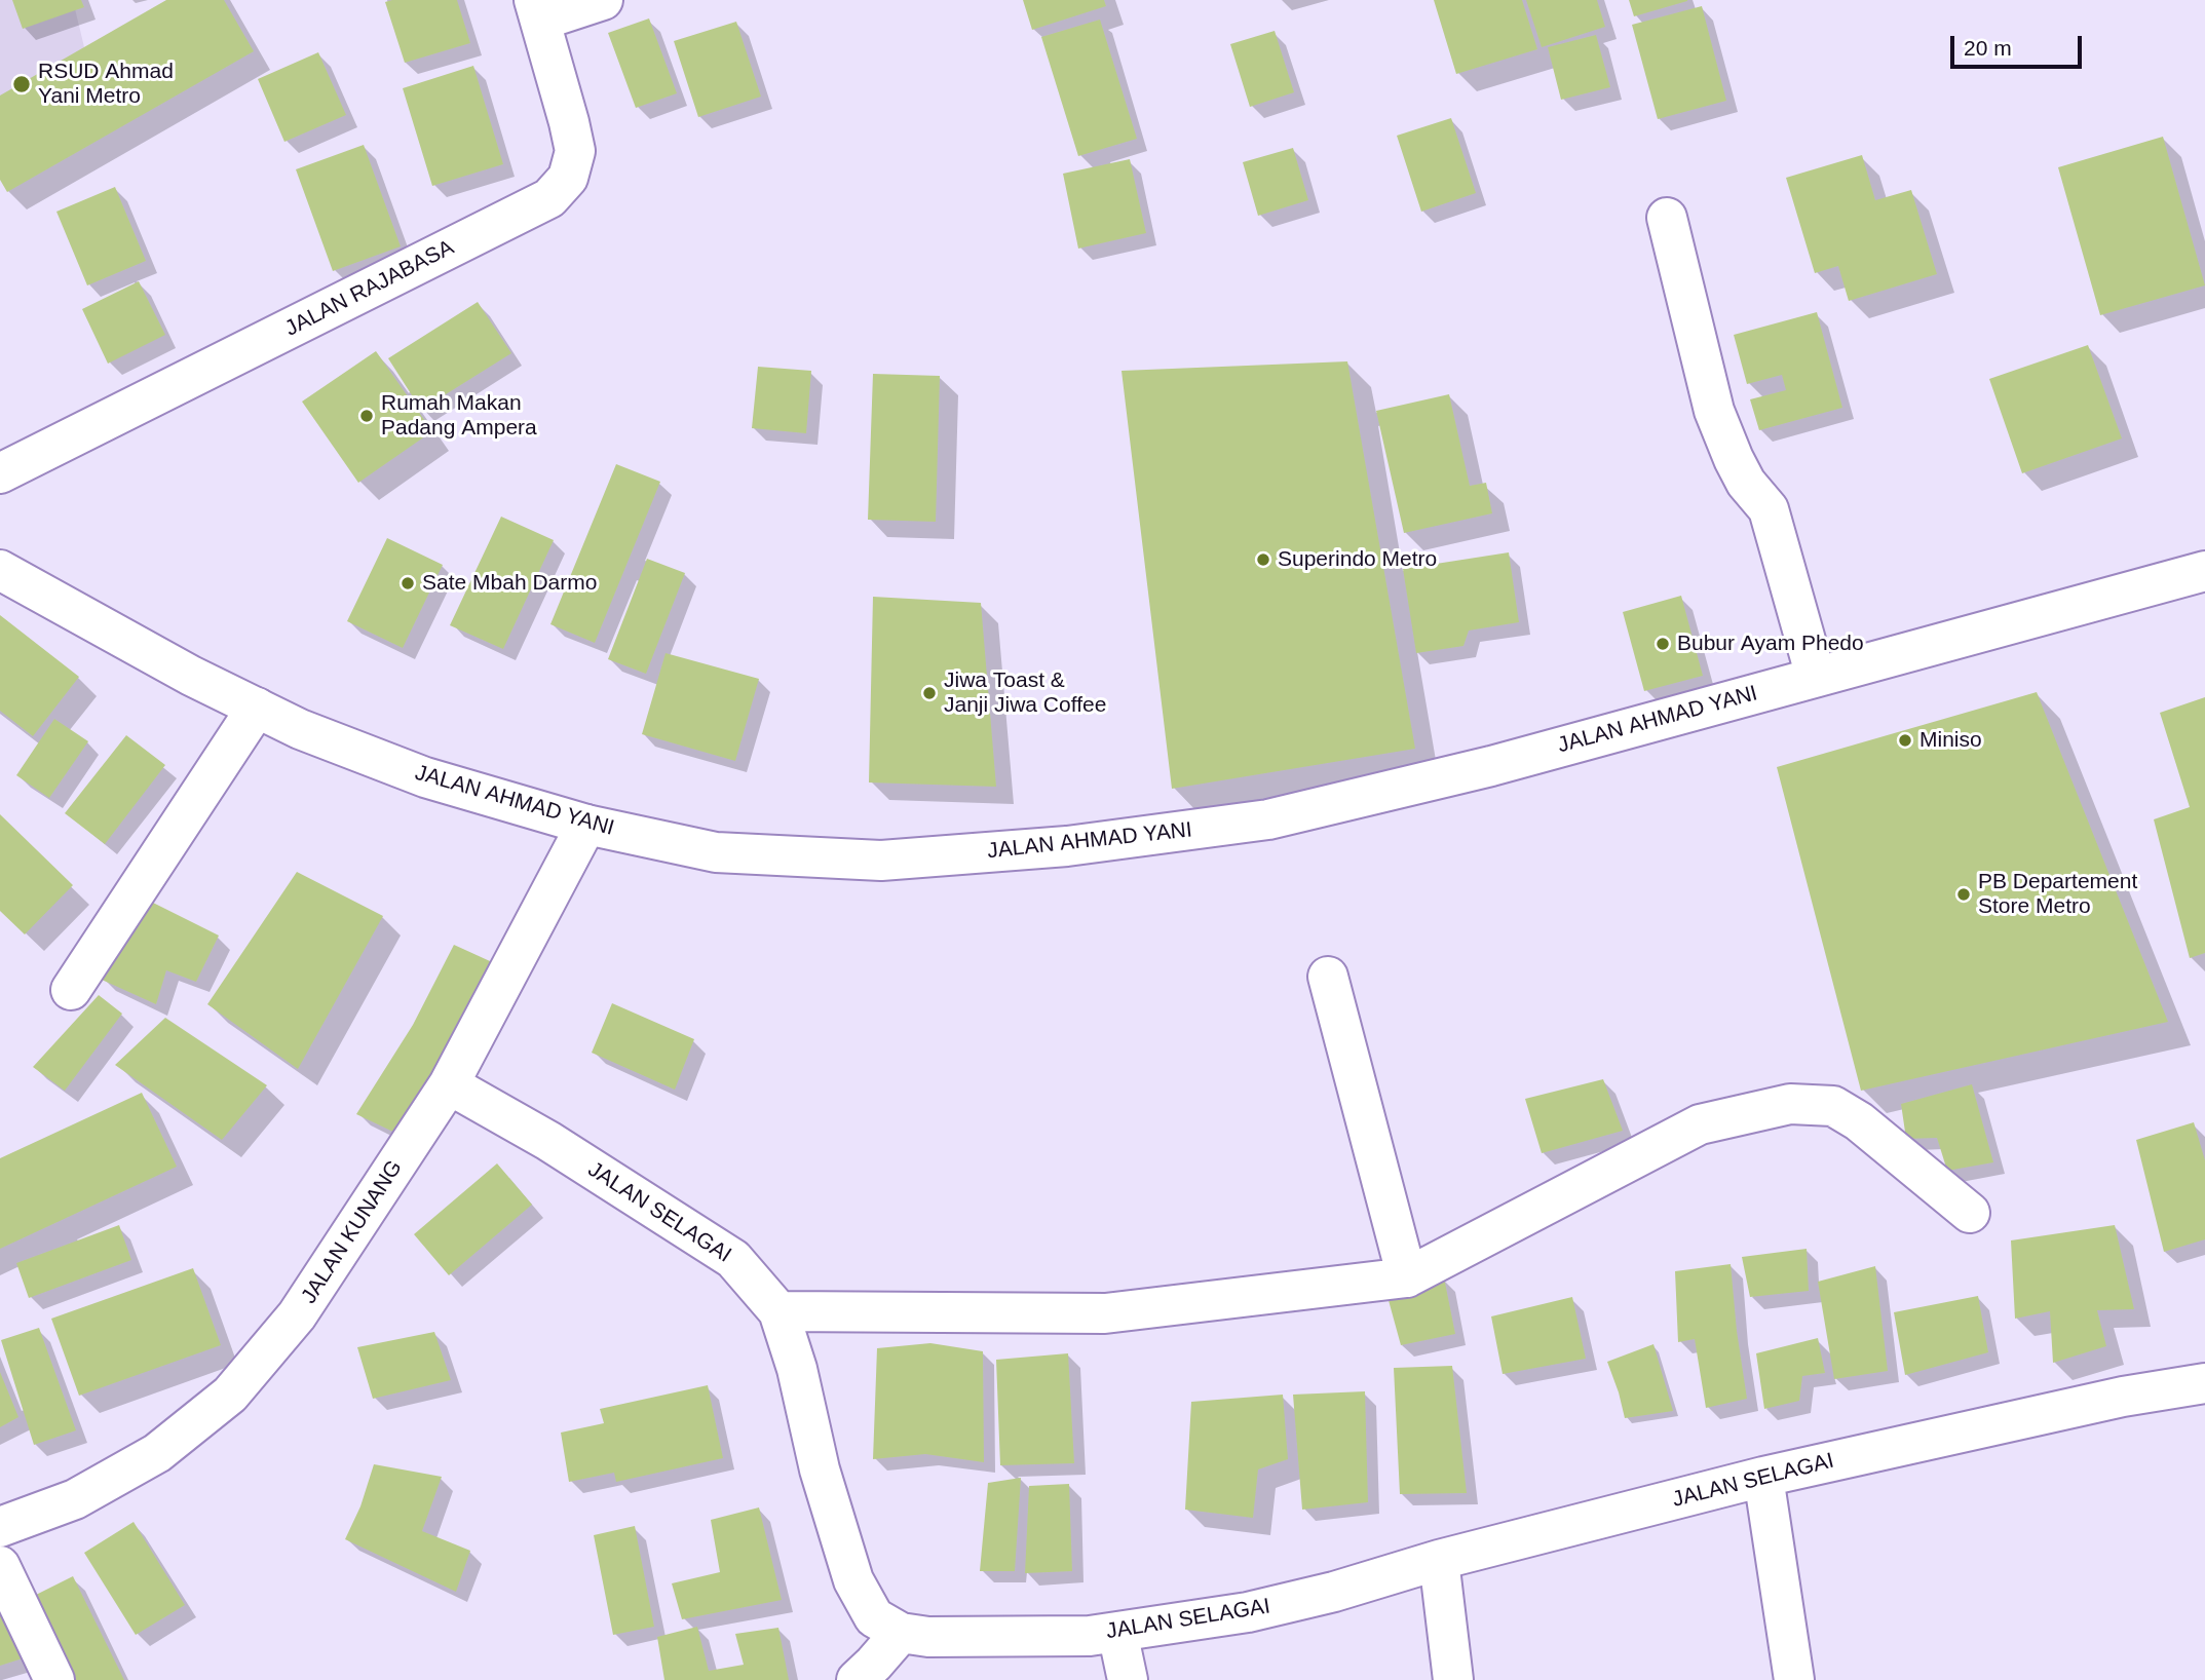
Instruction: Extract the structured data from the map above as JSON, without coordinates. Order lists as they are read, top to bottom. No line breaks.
{"streets":{"street":["JALAN RAJABASA","JALAN AHMAD YANI","JALAN SELAGAI","JALAN KUNANG"]},"crossings":[["JALAN AHMAD YANI","JALAN KUNANG"],["JALAN SELAGAI","JALAN KUNANG"]],"places":["RSUD Ahmad Yani Metro","Rumah Makan Padang Ampera","Superindo Metro","Sate Mbah Darmo","Bubur Ayam Phedo","Jiwa Toast & Janji Jiwa Coffee","Miniso","PB Departement Store Metro"],"scale_bar":"20 m"}
